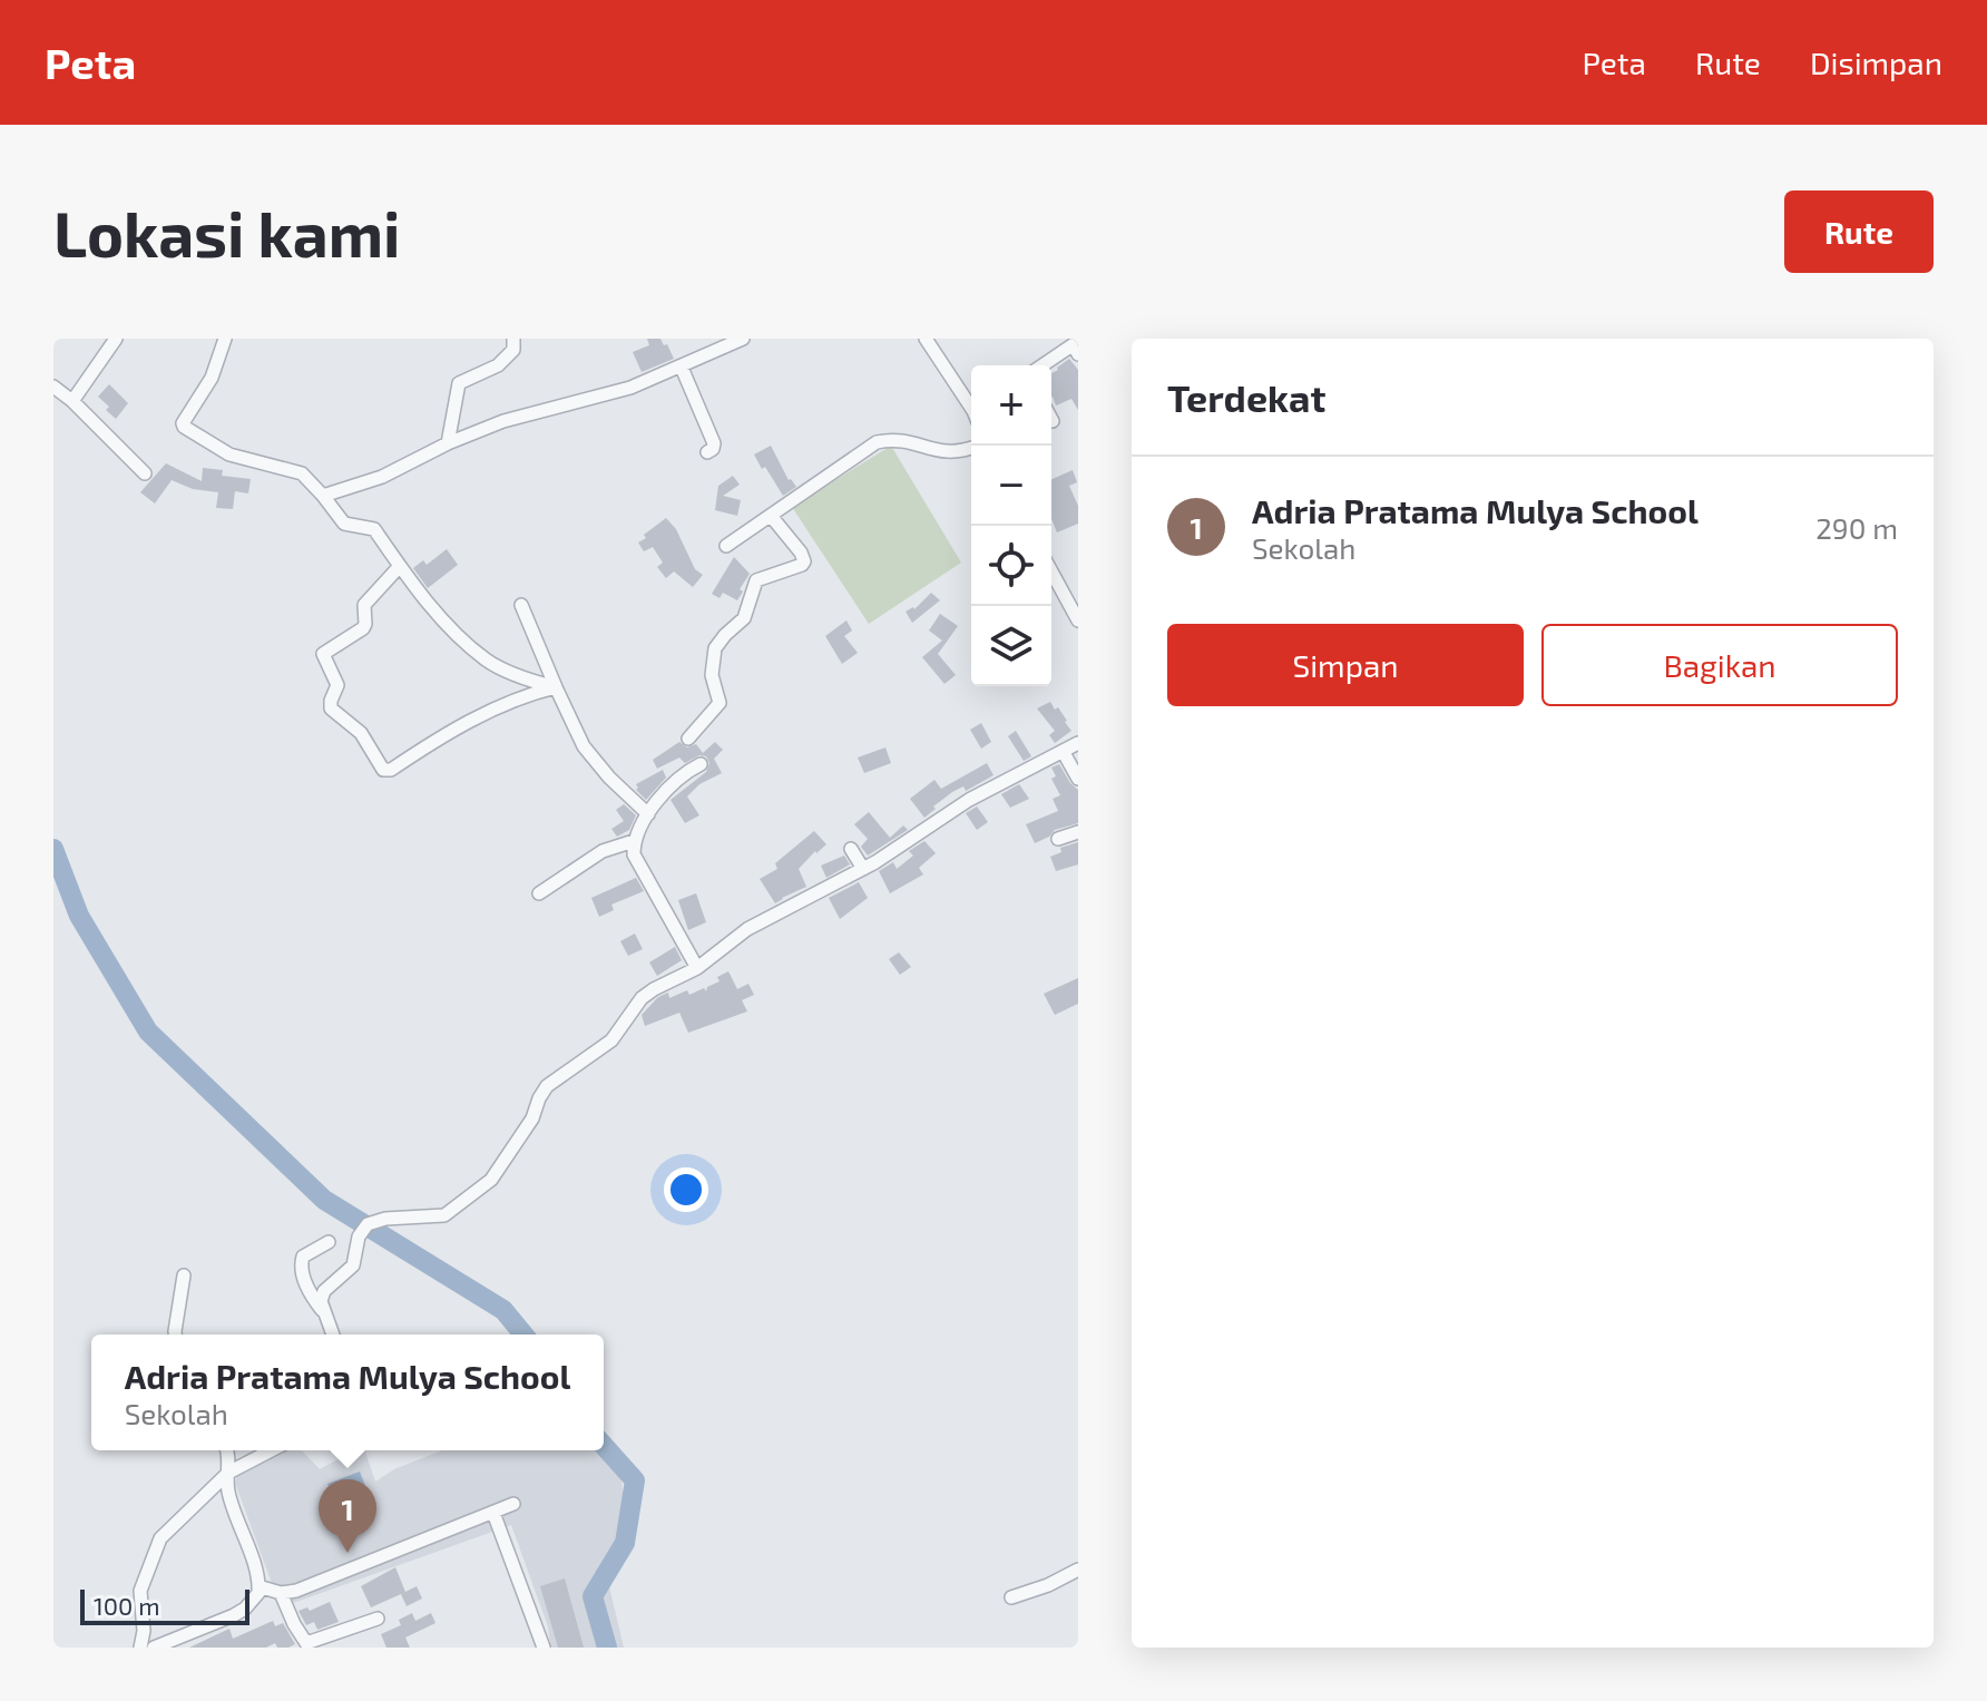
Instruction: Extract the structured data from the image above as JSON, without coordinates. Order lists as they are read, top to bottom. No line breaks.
{"scale_bar":"100 m","page":{"header":"Peta","nav":["Peta","Rute","Disimpan"],"buttons":["Rute",["Simpan","Bagikan"]],"title":"Lokasi kami","heading":"Terdekat","map_buttons":["+","−"],"list":[{"mark":"1","name":"Adria Pratama Mulya School","note":"Sekolah","value":"290 m"}],"popup":["Adria Pratama Mulya School","Sekolah"],"pins":"1","scale":"100 m"}}
